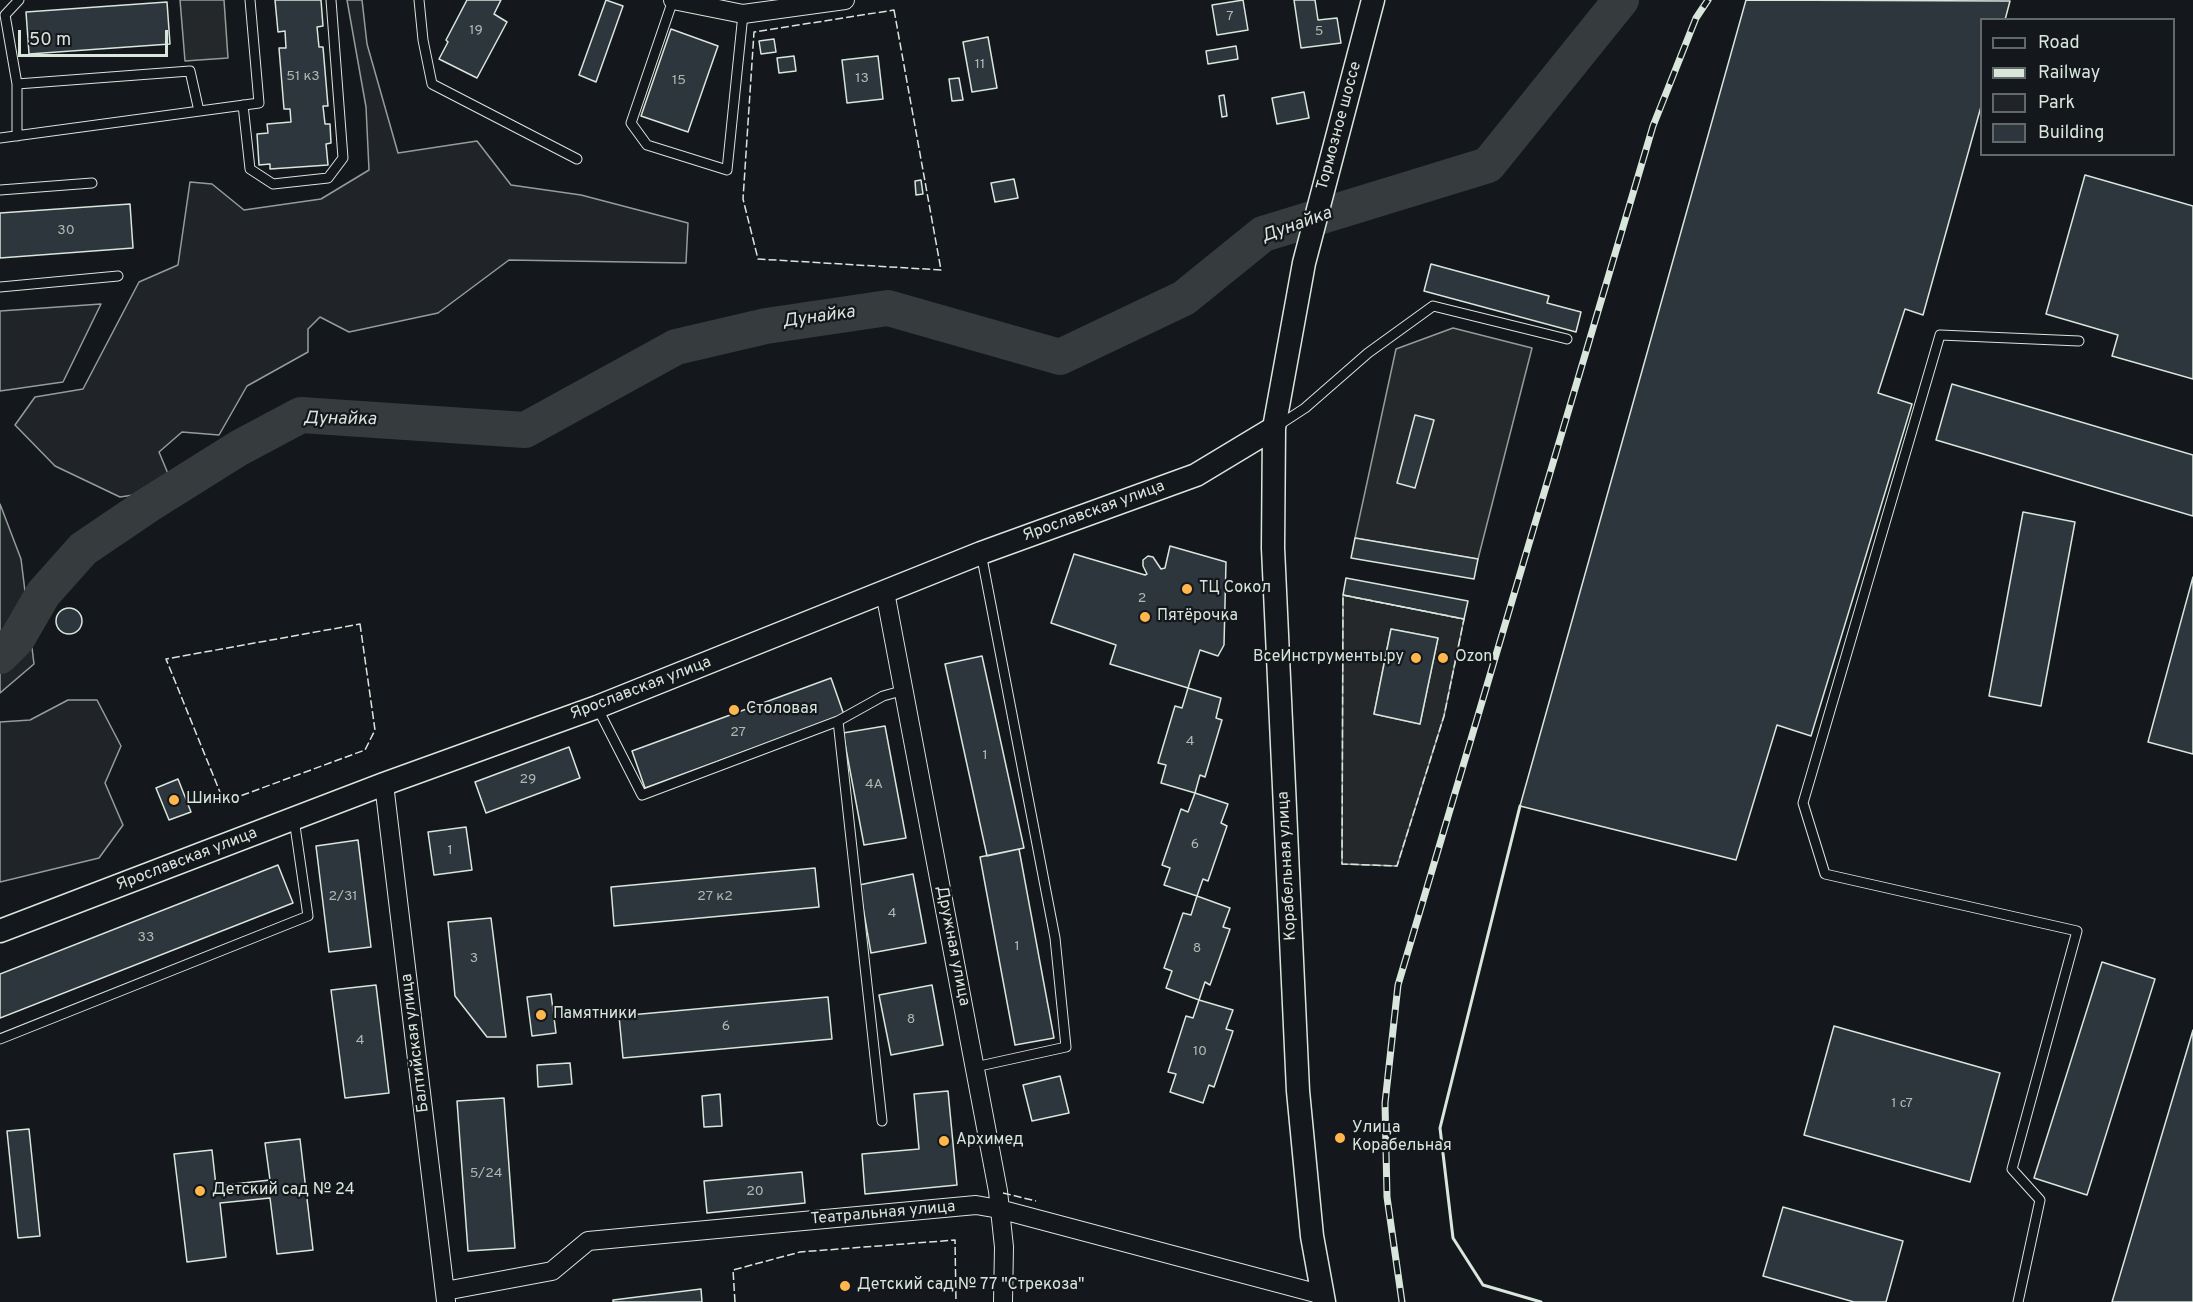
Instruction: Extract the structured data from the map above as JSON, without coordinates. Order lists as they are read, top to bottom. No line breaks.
{"streets":{"street":["Тормозное шоссе","Ярославская улица","Корабельная улица","Дружная улица","Балтийская улица","Театральная улица"]},"crossings":[["Тормозное шоссе","Ярославская улица"],["Тормозное шоссе","Корабельная улица"],["Ярославская улица","Корабельная улица"],["Ярославская улица","Дружная улица"],["Ярославская улица","Балтийская улица"],["Корабельная улица","Театральная улица"],["Дружная улица","Театральная улица"],["Балтийская улица","Театральная улица"]],"water":["Дунайка"],"places":["ТЦ Сокол","Пятёрочка","ВсеИнструменты.ру","Ozon","Столовая","Шинко","Памятники","Улица Корабельная","Архимед","Детский сад № 24","Детский сад № 77 \"Стрекоза\""],"house_numbers":["7","19","5","11","51 к3","13","15","30","2","27","4","1","29","4А","6","1","2/31","27 к2","4","33","1","8","3","8","6","4","10","1 с7","5/24","20"],"legend":["Road","Railway","Park","Building"],"scale_bar":"50 m"}
